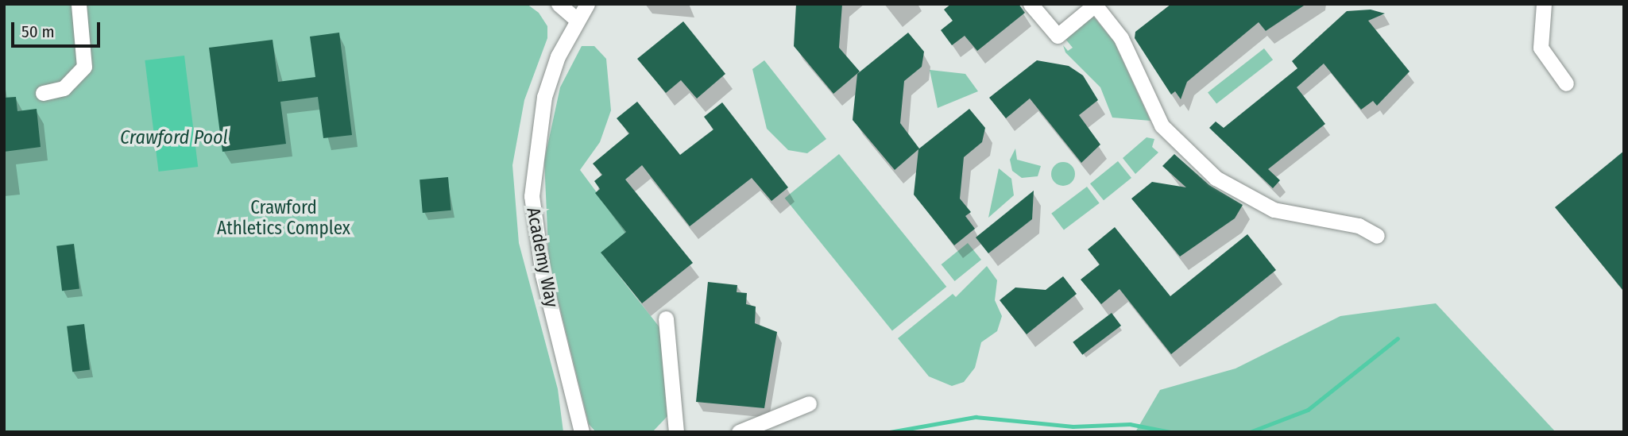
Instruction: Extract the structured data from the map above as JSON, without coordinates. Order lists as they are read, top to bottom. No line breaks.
{"streets":{"street":["Academy Way"]},"water":["Crawford Pool"],"parks":["Crawford Athletics Complex"],"scale_bar":"50 m"}
